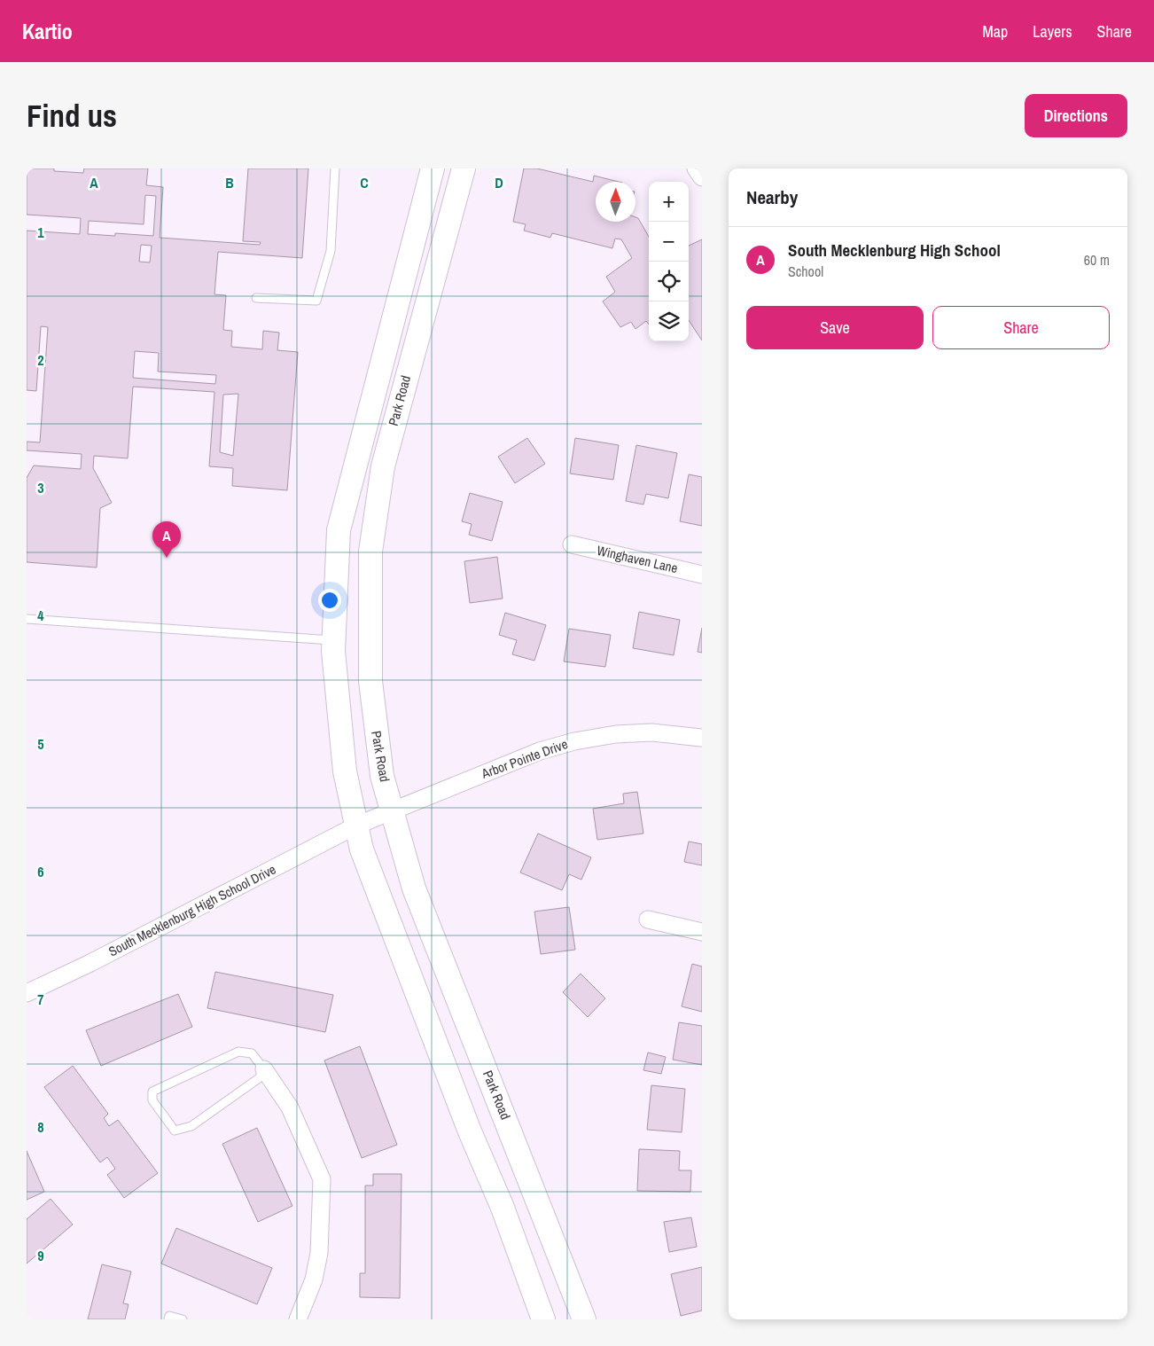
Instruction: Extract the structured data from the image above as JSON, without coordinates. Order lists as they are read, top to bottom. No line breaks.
{"streets":{"main road":["Park Road"],"street":["Winghaven Lane","Arbor Pointe Drive","South Mecklenburg High School Drive"]},"crossings":[["Park Road","Arbor Pointe Drive"],["Park Road","South Mecklenburg High School Drive"],["Arbor Pointe Drive","South Mecklenburg High School Drive"]],"north":"top","page":{"header":"Kartio","nav":["Map","Layers","Share"],"buttons":["Directions",["Save","Share"]],"title":"Find us","heading":"Nearby","map_buttons":["+","−"],"list":[{"mark":"A","name":"South Mecklenburg High School","note":"School","value":"60 m"}],"pins":"A"},"grid":{"columns":["A","B","C","D"],"rows":["1","2","3","4","5","6","7","8","9"]}}
